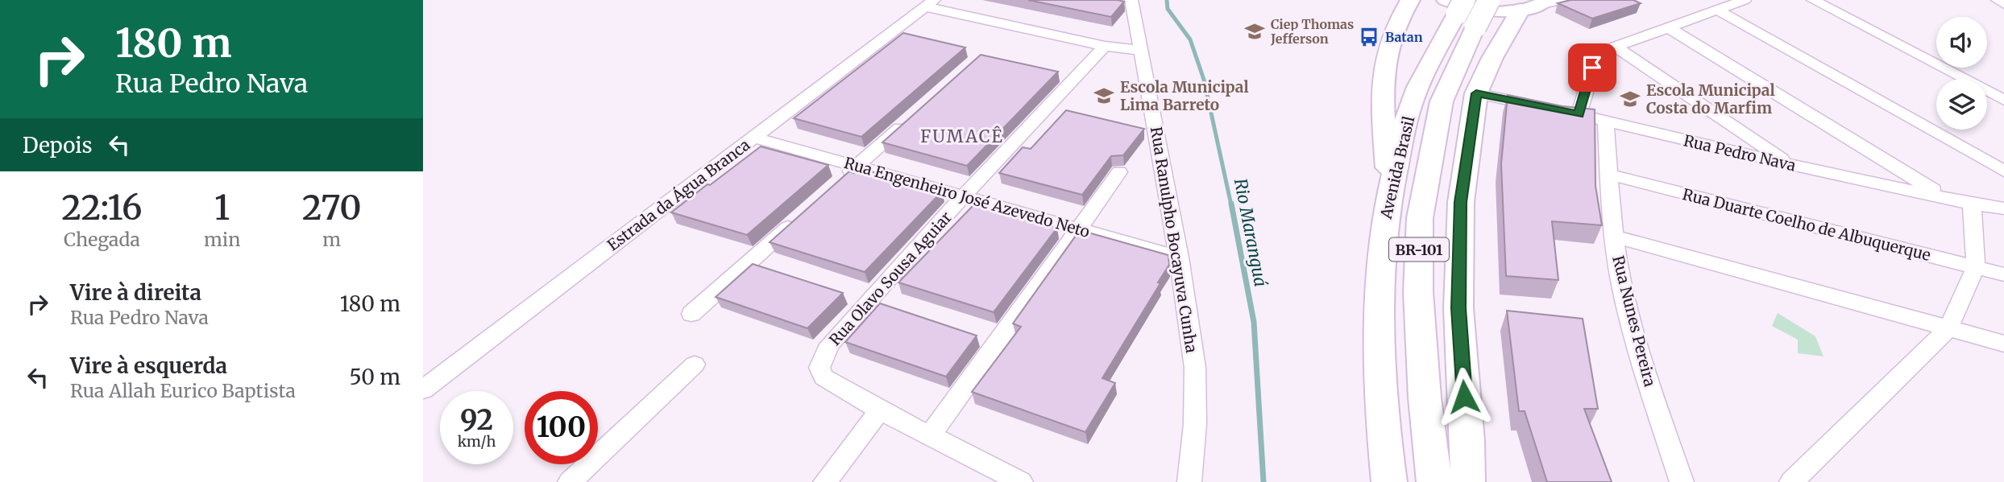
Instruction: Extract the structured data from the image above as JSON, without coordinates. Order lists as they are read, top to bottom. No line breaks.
{"streets":{"highway":["Avenida Brasil","BR-101"],"street":["Rua Pedro Nava","Estrada da Água Branca","Rua Engenheiro José Azevedo Neto","Rua Duarte Coelho de Albuquerque","Rua Ranulpho Bocayuva Cunha","Rua Olavo Sousa Aguiar","Rua Nunes Pereira"]},"crossings":[["Rua Pedro Nava","Rua Nunes Pereira"],["Estrada da Água Branca","Rua Engenheiro José Azevedo Neto"],["Rua Engenheiro José Azevedo Neto","Rua Ranulpho Bocayuva Cunha"],["Rua Engenheiro José Azevedo Neto","Rua Olavo Sousa Aguiar"],["Rua Duarte Coelho de Albuquerque","Rua Nunes Pereira"]],"districts":["FUMACÊ"],"water":["Rio Maranguá"],"places":{"school or university":["Ciep Thomas Jefferson","Escola Municipal Lima Barreto","Escola Municipal Costa do Marfim"],"bus stop":["Batan"]},"page":{"turn":["180 m","Rua Pedro Nava"],"then":"Depois","eta":["22:16","Chegada","1","min","270","m"],"list":[{"name":"Vire à direita","note":"Rua Pedro Nava","value":"180 m"},{"name":"Vire à esquerda","note":"Rua Allah Eurico Baptista","value":"50 m"}],"speed":"92 km/h","limit":"100"}}
